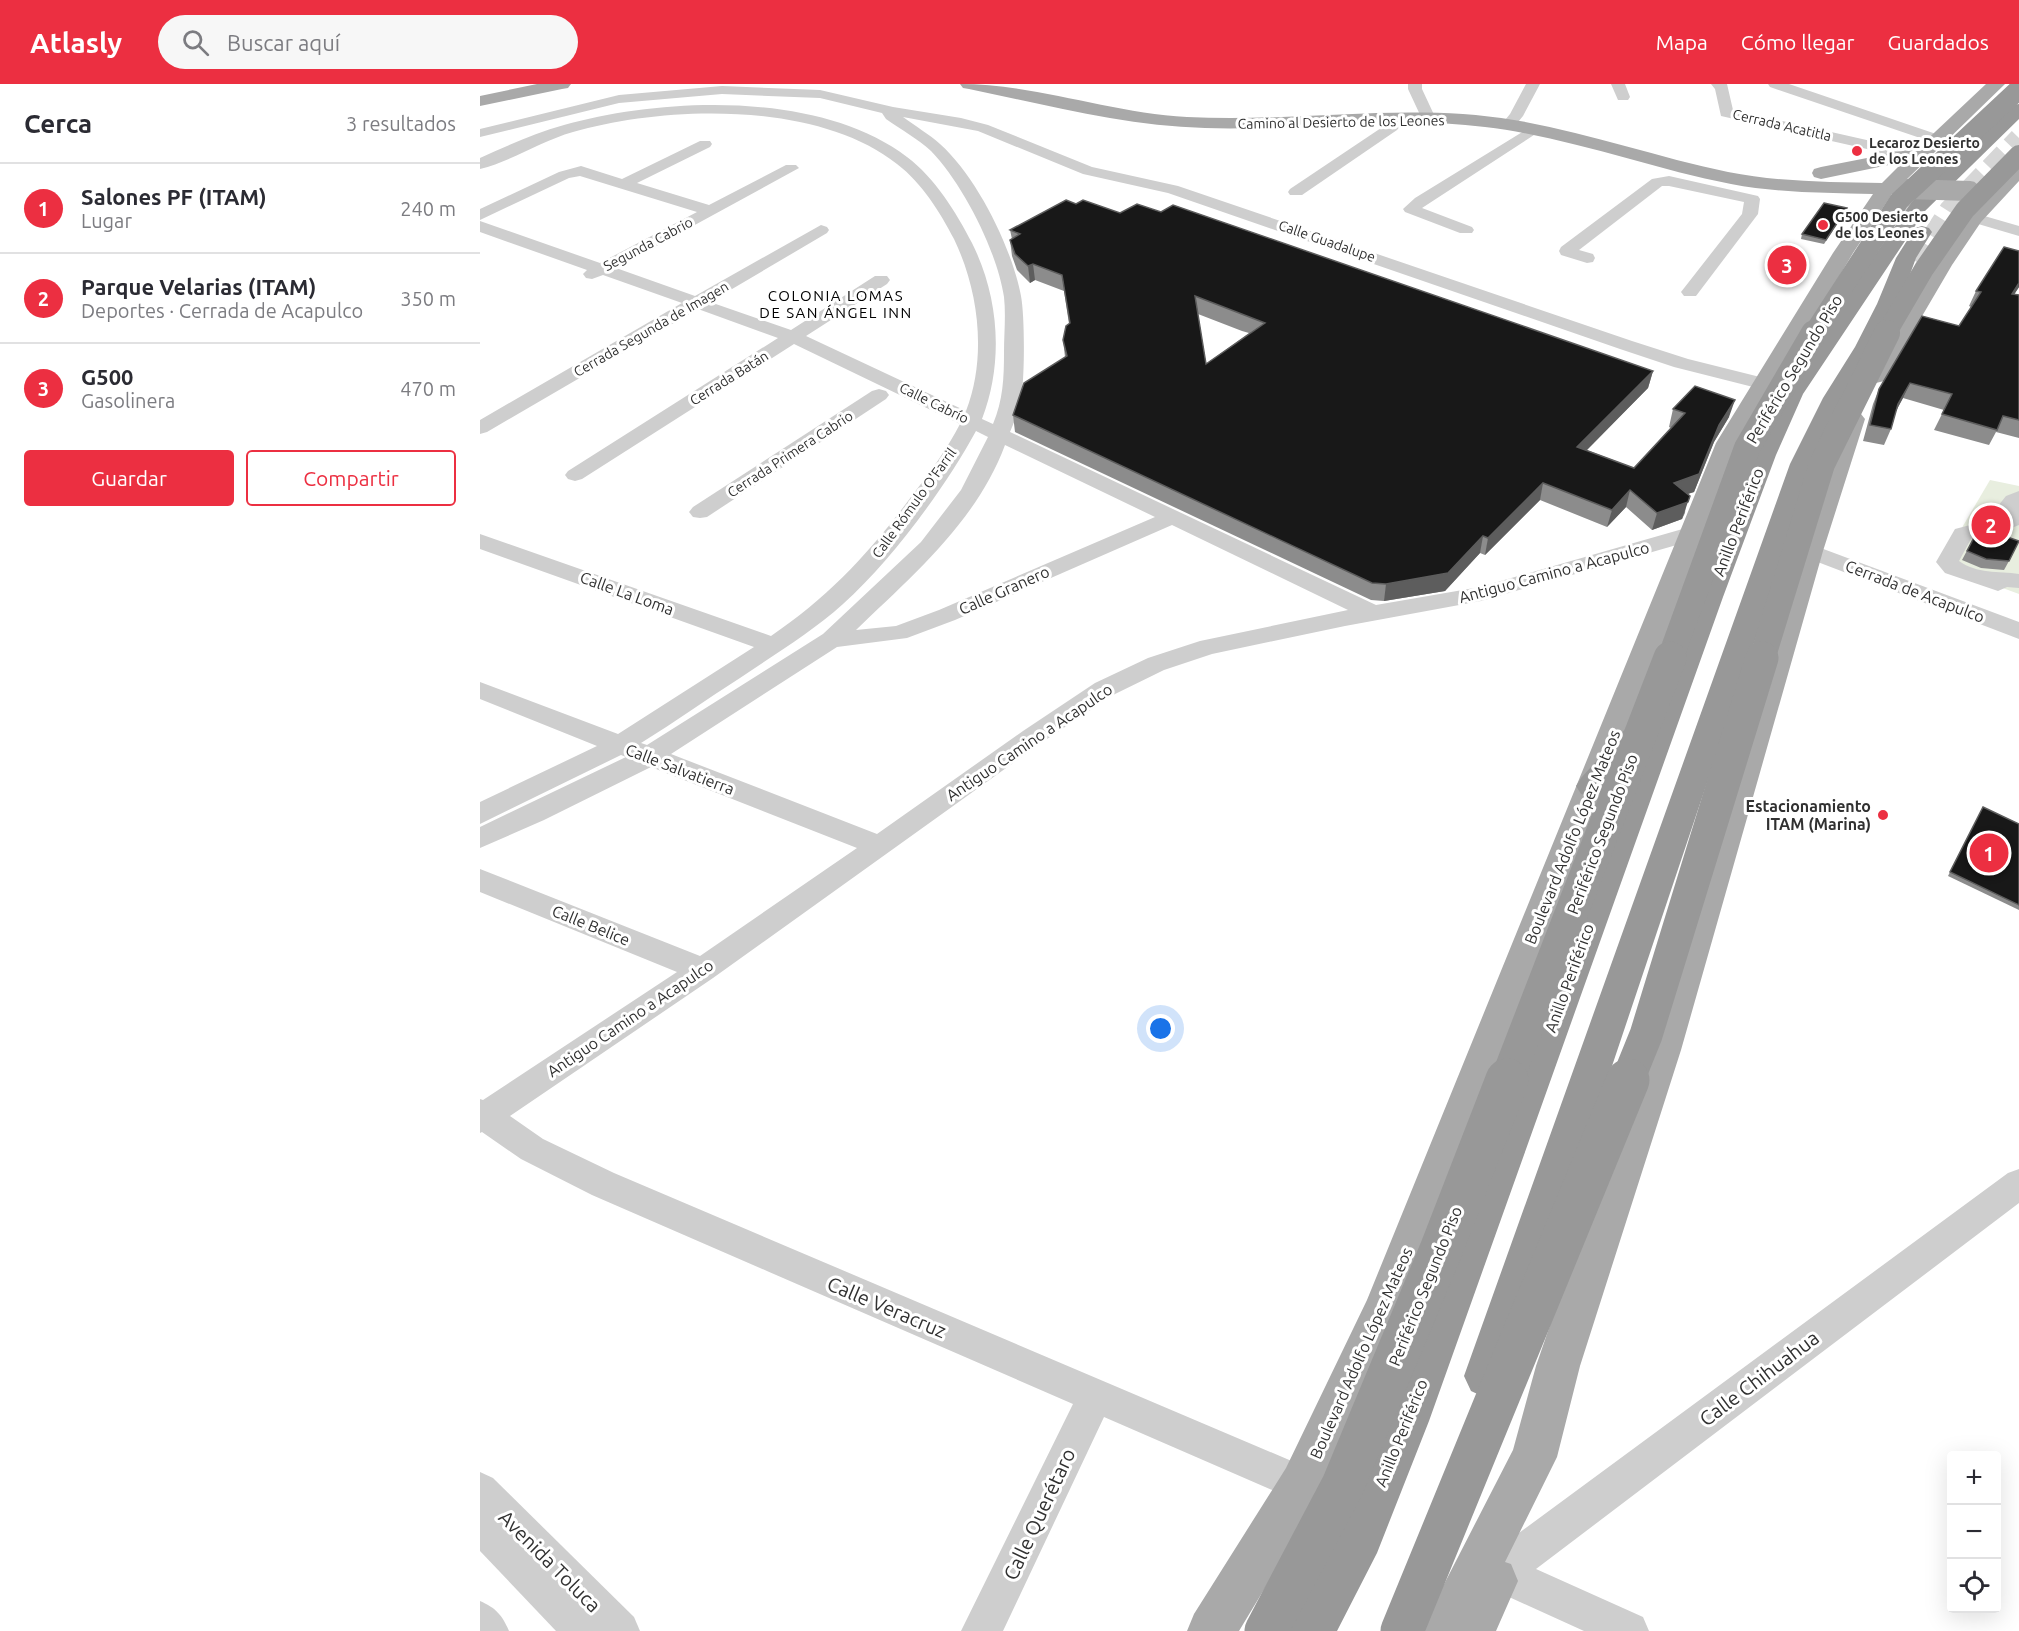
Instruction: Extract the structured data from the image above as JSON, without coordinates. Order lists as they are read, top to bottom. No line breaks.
{"streets":{"highway":["Periférico Segundo Piso","Anillo Periférico"],"main road":["Camino al Desierto de los Leones","Boulevard Adolfo López Mateos"],"street":["Cerrada Acatitla","Calle Guadalupe","Segunda Cabrio","Cerrada Segunda de Imagen","Cerrada Batán","Calle Cabrío","Cerrada Primera Cabrio","Calle Rómulo O'Farril","Antiguo Camino a Acapulco","Calle Granero","Cerrada de Acapulco","Calle La Loma","Calle Salvatierra","Calle Belice","Calle Veracruz","Calle Chihuahua","Calle Querétaro","Avenida Toluca"]},"crossings":[["Camino al Desierto de los Leones","Cerrada Acatitla"],["Camino al Desierto de los Leones","Boulevard Adolfo López Mateos"],["Cerrada Acatitla","Boulevard Adolfo López Mateos"],["Calle Guadalupe","Calle Cabrío"],["Calle Guadalupe","Calle Rómulo O'Farril"],["Calle Guadalupe","Anillo Periférico"],["Calle Guadalupe","Boulevard Adolfo López Mateos"],["Segunda Cabrio","Calle Cabrío"],["Cerrada Segunda de Imagen","Calle Cabrío"],["Cerrada Batán","Calle Cabrío"],["Calle Cabrío","Cerrada Primera Cabrio"],["Calle Cabrío","Calle Rómulo O'Farril"],["Calle Cabrío","Antiguo Camino a Acapulco"],["Calle Cabrío","Calle Granero"],["Calle Rómulo O'Farril","Calle Granero"],["Calle Rómulo O'Farril","Calle La Loma"],["Calle Rómulo O'Farril","Calle Salvatierra"],["Anillo Periférico","Boulevard Adolfo López Mateos"],["Antiguo Camino a Acapulco","Calle Salvatierra"],["Antiguo Camino a Acapulco","Boulevard Adolfo López Mateos"],["Antiguo Camino a Acapulco","Calle Belice"],["Antiguo Camino a Acapulco","Calle Veracruz"],["Boulevard Adolfo López Mateos","Calle Veracruz"],["Calle Veracruz","Calle Querétaro"]],"districts":["COLONIA LOMAS DE SAN ÁNGEL INN"],"places":["Lecaroz Desierto de los Leones","G500 Desierto de los Leones","Estacionamiento ITAM (Marina)"],"page":{"header":"Atlasly","search":"Buscar aquí","nav":["Mapa","Cómo llegar","Guardados"],"heading":["Cerca","3 resultados"],"list":[{"mark":"1","name":"Salones PF (ITAM)","note":"Lugar","value":"240 m"},{"mark":"2","name":"Parque Velarias (ITAM)","note":"Deportes · Cerrada de Acapulco","value":"350 m"},{"mark":"3","name":"G500","note":"Gasolinera","value":"470 m"}],"pins":["3","2","1"],"buttons":["Guardar","Compartir"],"map_buttons":["+","−"]}}
